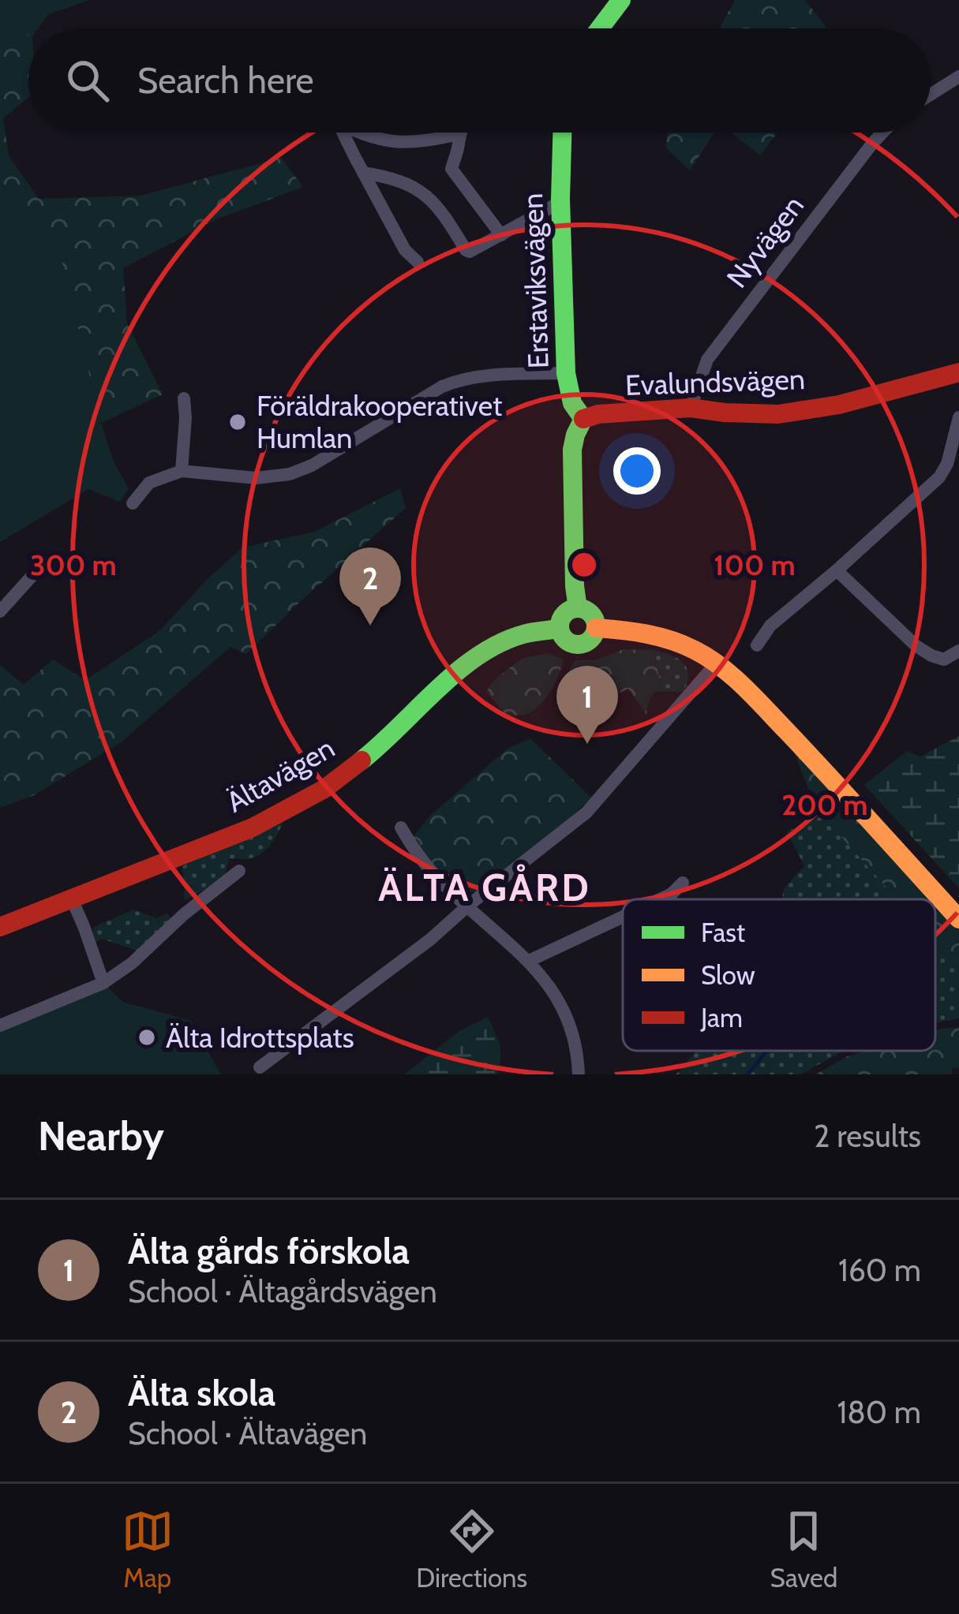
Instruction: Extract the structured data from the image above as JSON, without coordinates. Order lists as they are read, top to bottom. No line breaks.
{"streets":{"main road":["Erstaviksvägen","Evalundsvägen","Ältavägen"],"street":["Nyvägen"]},"crossings":[["Nyvägen","Evalundsvägen"],["Erstaviksvägen","Evalundsvägen"]],"districts":["ÄLTA GÅRD"],"places":["Föräldrakooperativet Humlan","Älta Idrottsplats"],"legend":["Fast","Slow","Jam"],"page":{"search":"Search here","pins":["2","1"],"heading":["Nearby","2 results"],"list":[{"mark":"1","name":"Älta gårds förskola","note":"School · Ältagårdsvägen","value":"160 m"},{"mark":"2","name":"Älta skola","note":"School · Ältavägen","value":"180 m"}],"nav":["Map","Directions","Saved"]},"rings":["100 m","300 m","200 m"]}
